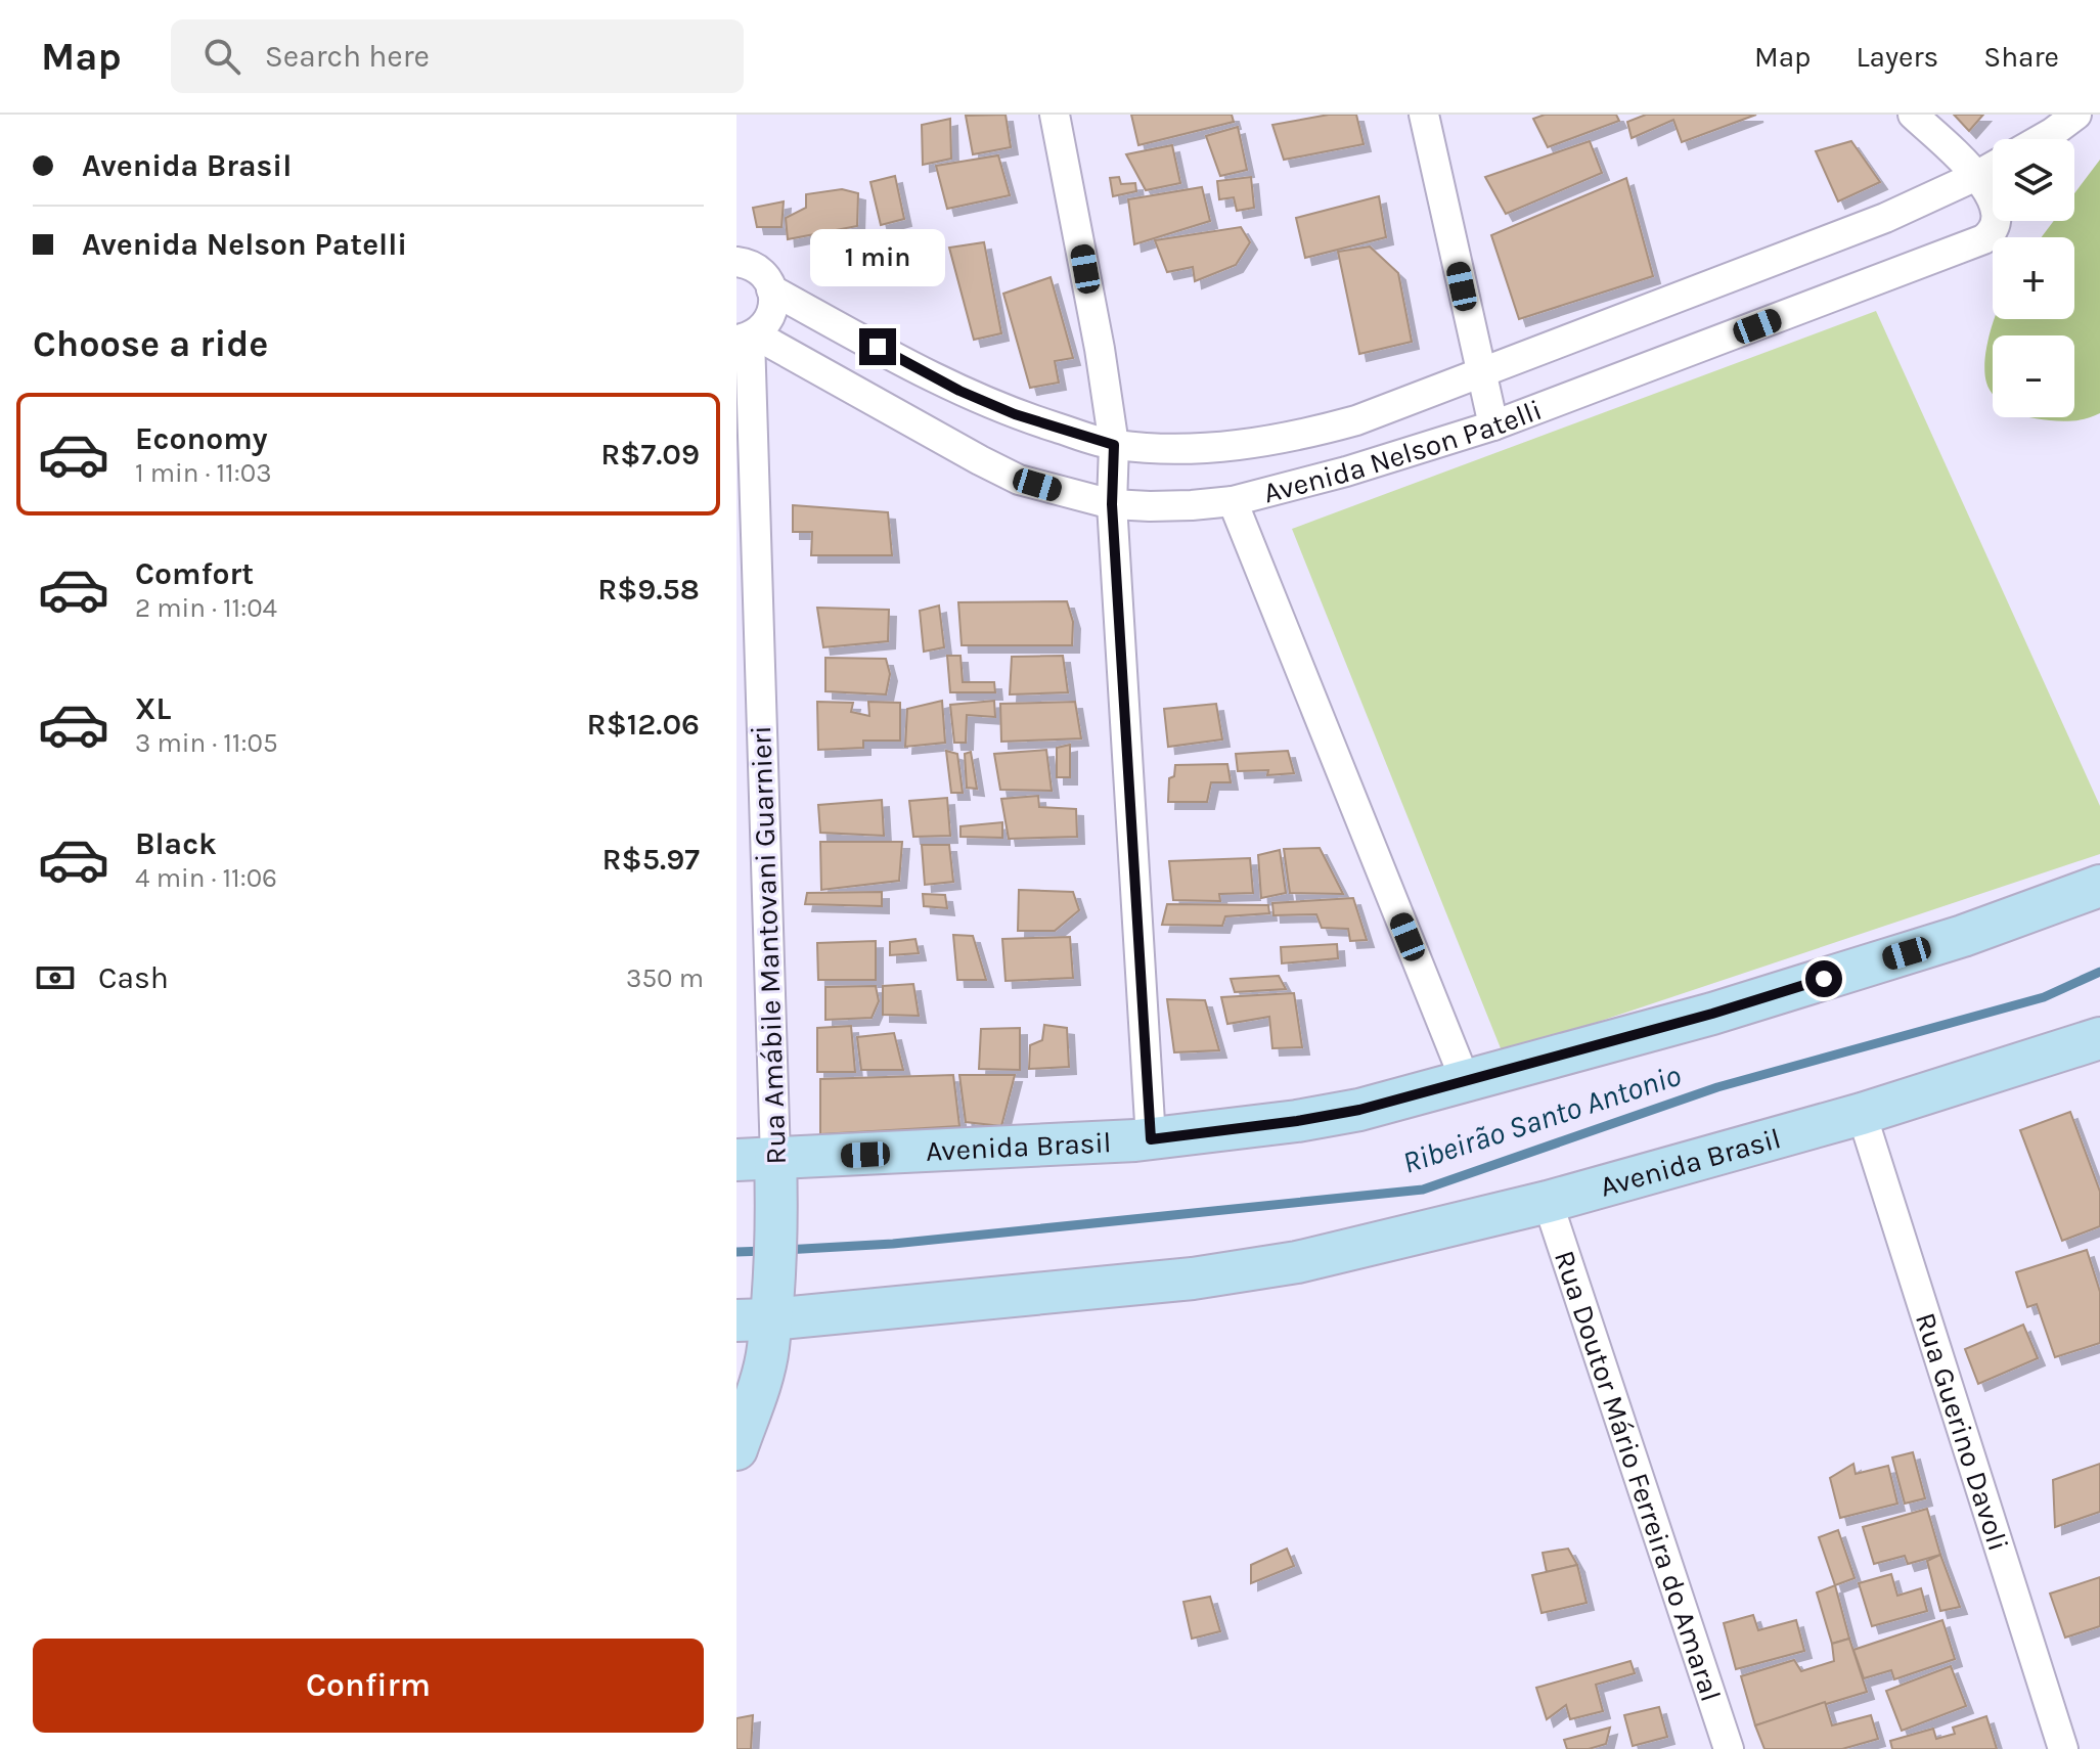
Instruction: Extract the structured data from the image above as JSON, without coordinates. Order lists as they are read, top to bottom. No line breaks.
{"streets":{"main road":["Rua Amábile Mantovani Guarnieri","Avenida Brasil"],"street":["Avenida Nelson Patelli","Rua Guerino Davoli","Rua Doutor Mário Ferreira do Amaral"]},"crossings":[["Avenida Nelson Patelli","Rua Amábile Mantovani Guarnieri"],["Rua Amábile Mantovani Guarnieri","Avenida Brasil"],["Avenida Brasil","Rua Guerino Davoli"],["Avenida Brasil","Rua Doutor Mário Ferreira do Amaral"]],"water":["Ribeirão Santo Antonio"],"page":{"header":"Map","search":"Search here","nav":["Map","Layers","Share"],"banner":["Avenida Brasil","Avenida Nelson Patelli"],"map_buttons":["+","−"],"bubble":"1 min","heading":"Choose a ride","list":[{"name":"Economy","note":"1 min · 11:03","value":"R$7.09"},{"name":"Comfort","note":"2 min · 11:04","value":"R$9.58"},{"name":"XL","note":"3 min · 11:05","value":"R$12.06"},{"name":"Black","note":"4 min · 11:06","value":"R$5.97"}],"pay":["Cash","350 m"],"buttons":"Confirm"}}
